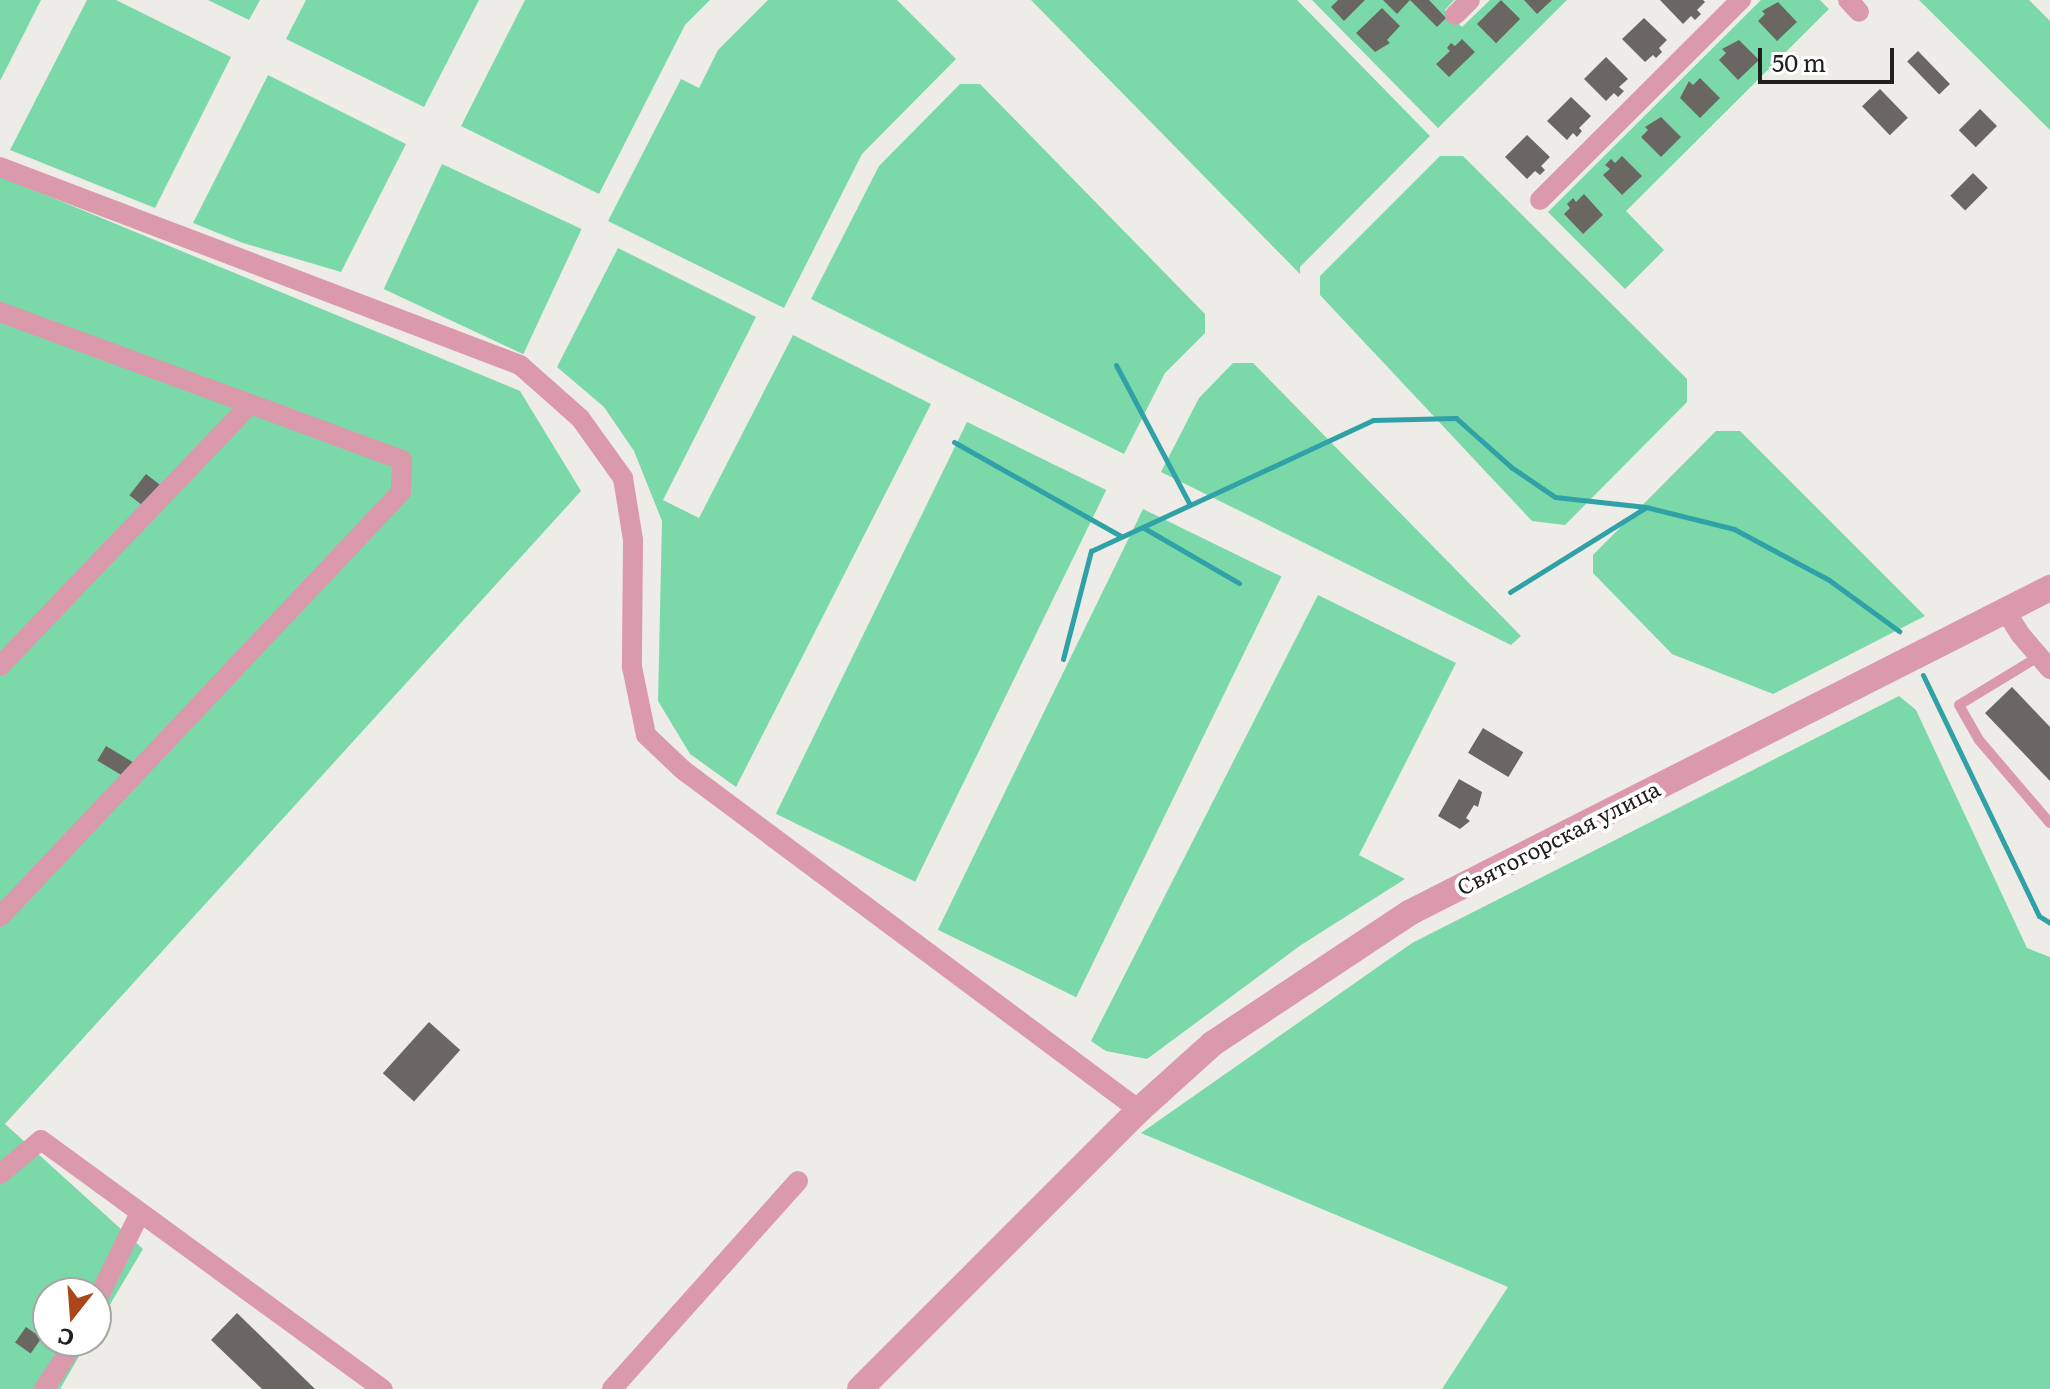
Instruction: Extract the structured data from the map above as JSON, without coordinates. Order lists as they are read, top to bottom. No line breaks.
{"streets":{"street":["Святогорская улица"]},"scale_bar":"50 m","north":"bottom"}
